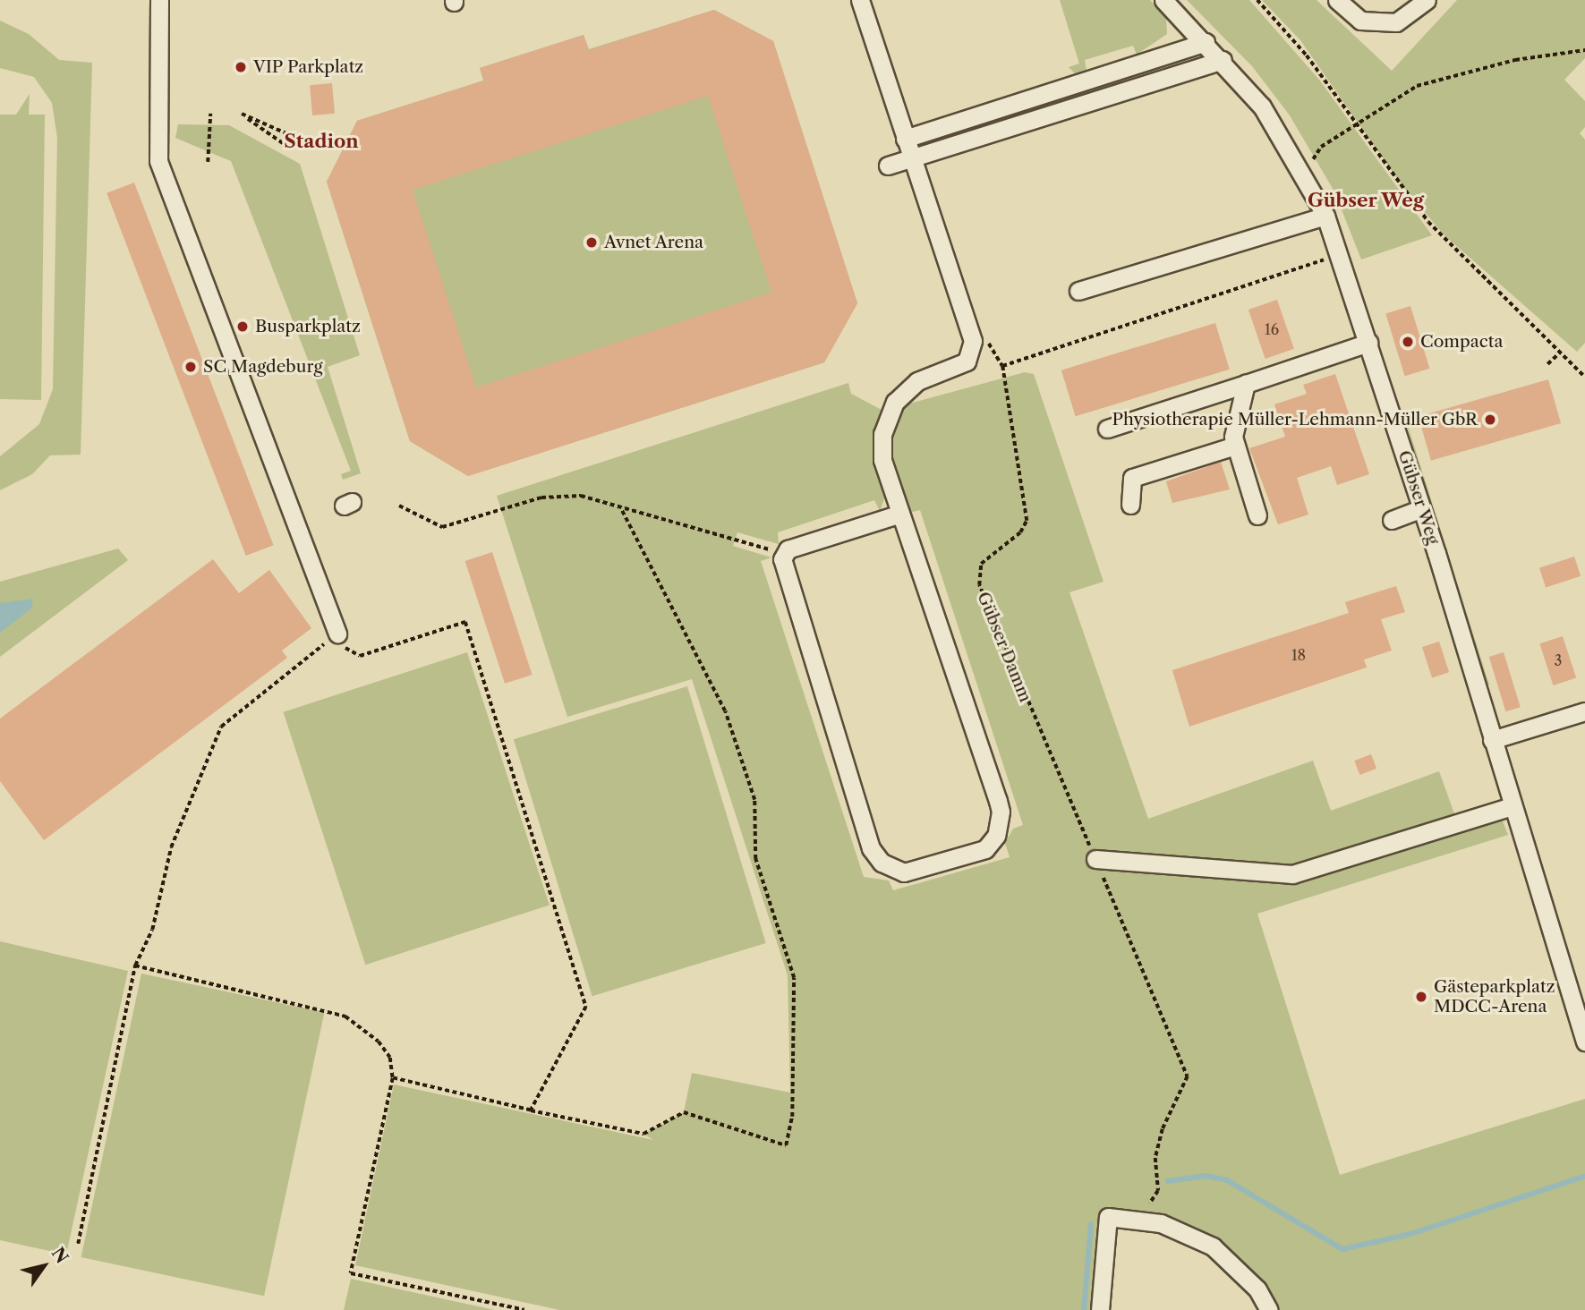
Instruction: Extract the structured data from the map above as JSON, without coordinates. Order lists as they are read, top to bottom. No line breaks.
{"streets":{"street":["Gübser Weg"],"path":["Gübser Damm"]},"crossings":[["Gübser Weg","Gübser Damm"]],"districts":["Stadion","Gübser Weg"],"places":["VIP Parkplatz","Avnet Arena","Busparkplatz","Compacta","SC Magdeburg","Physiotherapie Müller-Lehmann-Müller GbR","Gästeparkplatz MDCC-Arena"],"house_numbers":["16","18","3"],"north":"top right"}
